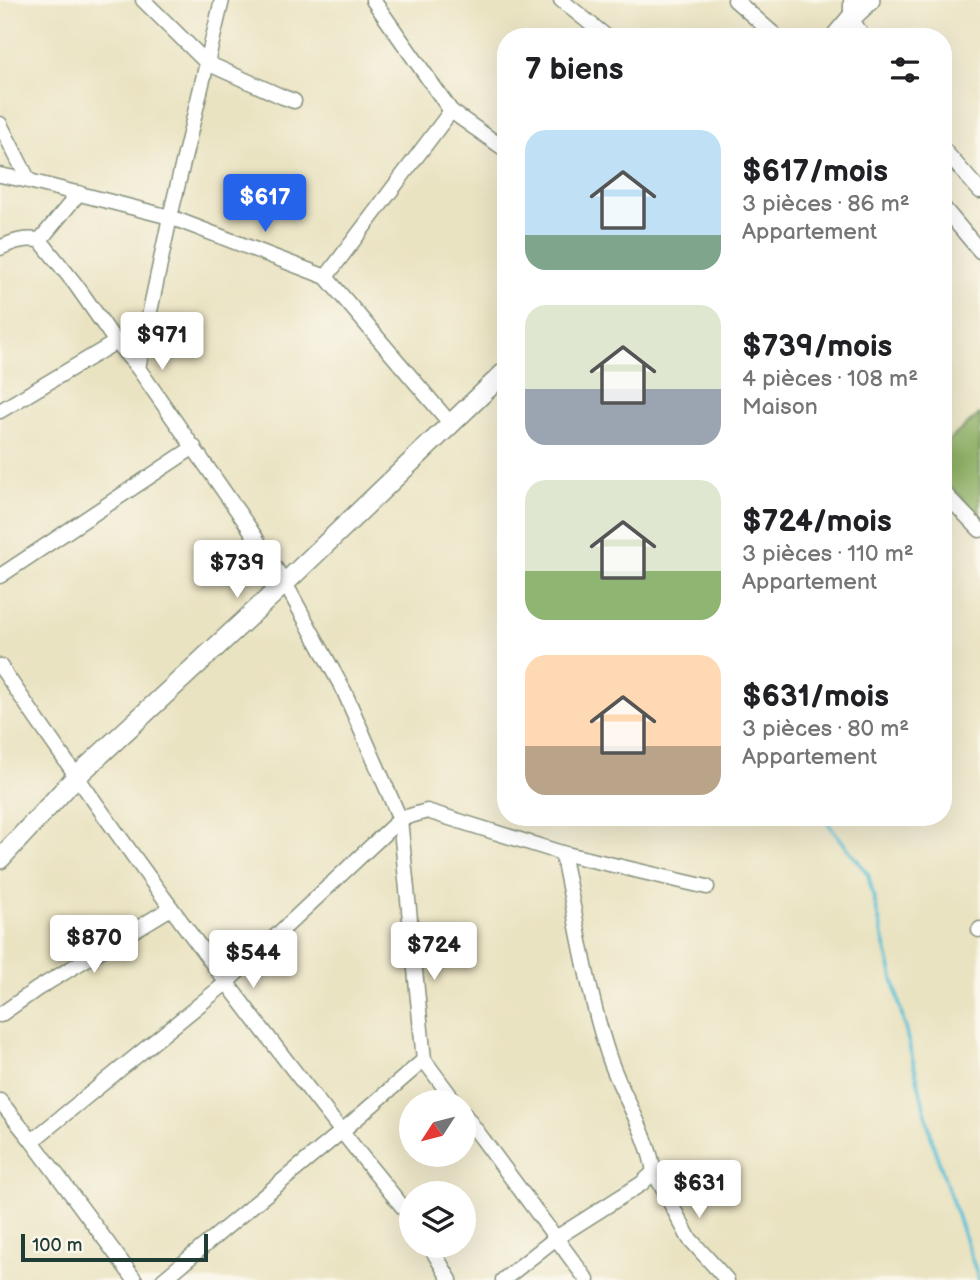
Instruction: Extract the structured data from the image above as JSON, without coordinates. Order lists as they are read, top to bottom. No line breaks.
{"scale_bar":"100 m","north":"bottom left","page":{"heading":"7 biens","list":[{"name":"$617/mois","note":"3 pièces · 86 m² · Appartement"},{"name":"$739/mois","note":"4 pièces · 108 m² · Maison"},{"name":"$724/mois","note":"3 pièces · 110 m² · Appartement"},{"name":"$631/mois","note":"3 pièces · 80 m² · Appartement"}],"price":["$617","$971","$739","$870","$724","$544","$631"],"scale":"100 m"}}
